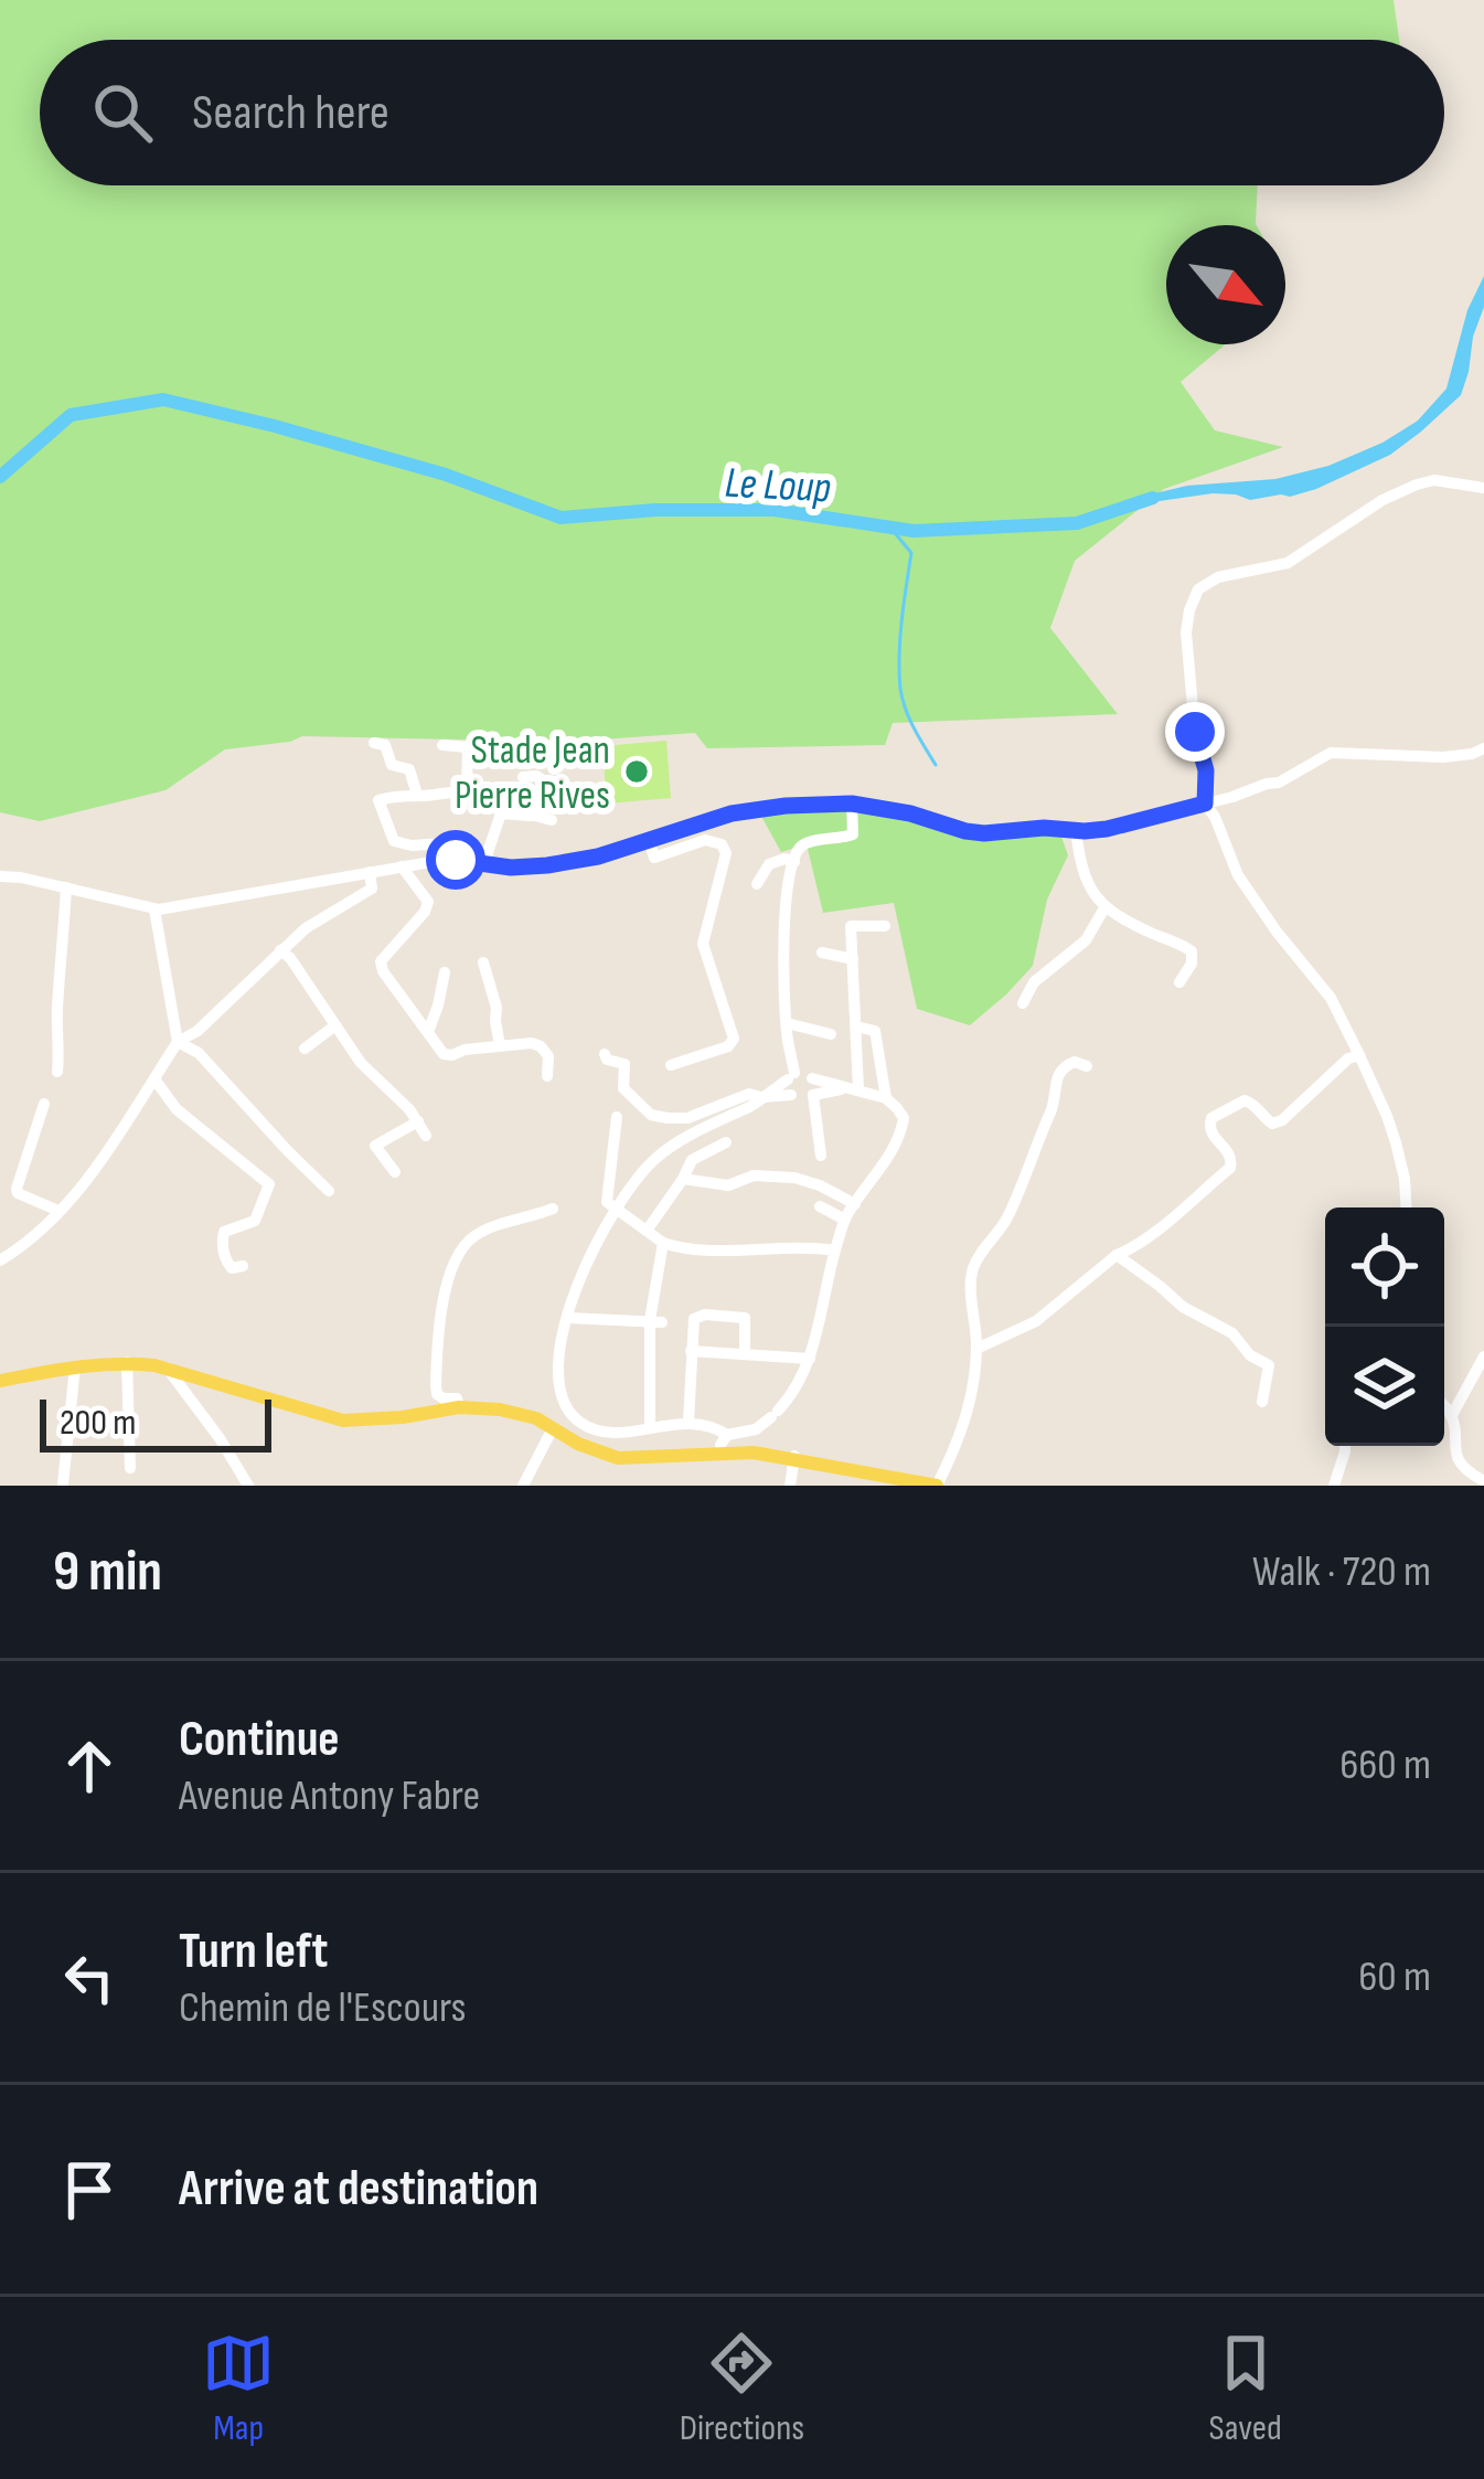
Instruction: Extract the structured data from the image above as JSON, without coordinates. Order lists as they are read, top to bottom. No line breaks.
{"water":["Le Loup"],"places":["Stade Jean Pierre Rives"],"scale_bar":"200 m","north":"bottom right","page":{"search":"Search here","scale":"200 m","heading":["9 min","Walk · 720 m"],"list":[["Continue","Avenue Antony Fabre","660 m"],["Turn left","Chemin de l'Escours","60 m"],"Arrive at destination"],"nav":["Map","Directions","Saved"]}}
